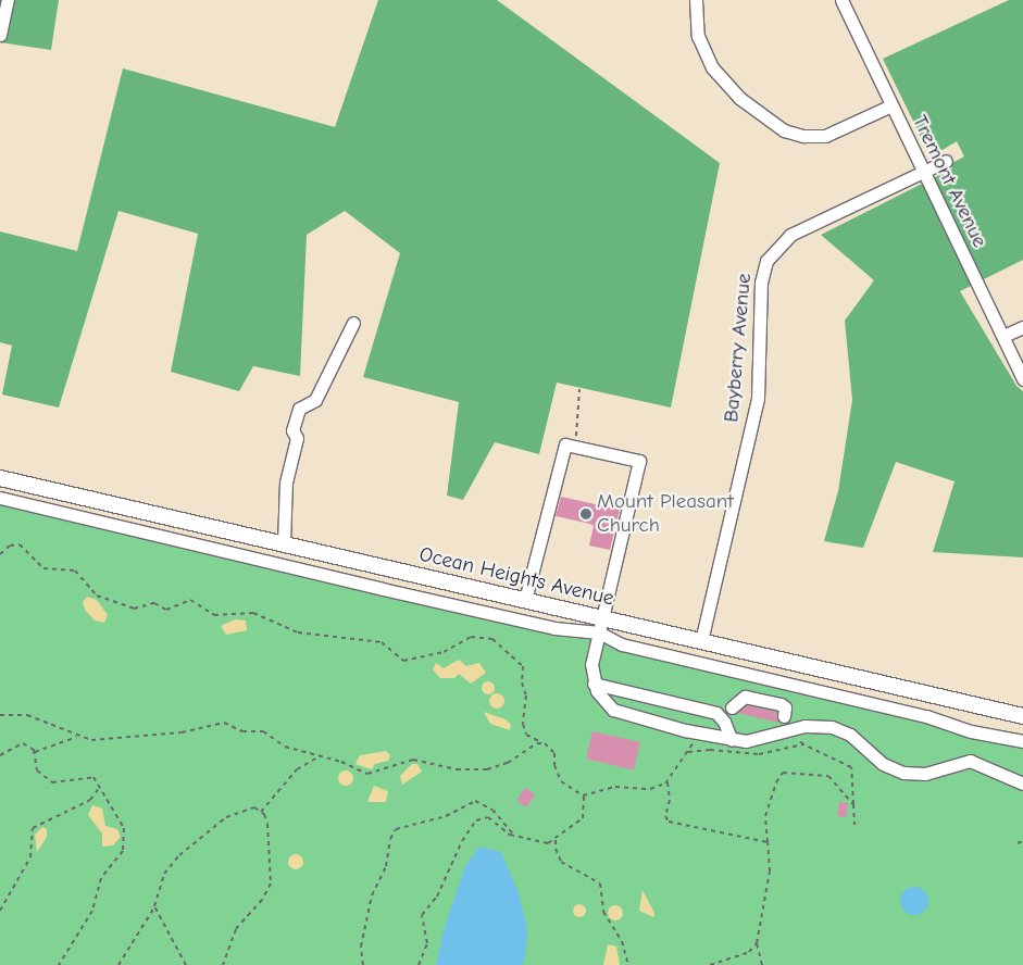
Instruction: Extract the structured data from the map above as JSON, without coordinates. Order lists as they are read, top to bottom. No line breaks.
{"streets":{"main road":["Ocean Heights Avenue"],"street":["Tremont Avenue","Bayberry Avenue"]},"crossings":[["Tremont Avenue","Bayberry Avenue"],["Bayberry Avenue","Ocean Heights Avenue"]],"places":["Mount Pleasant Church"]}
